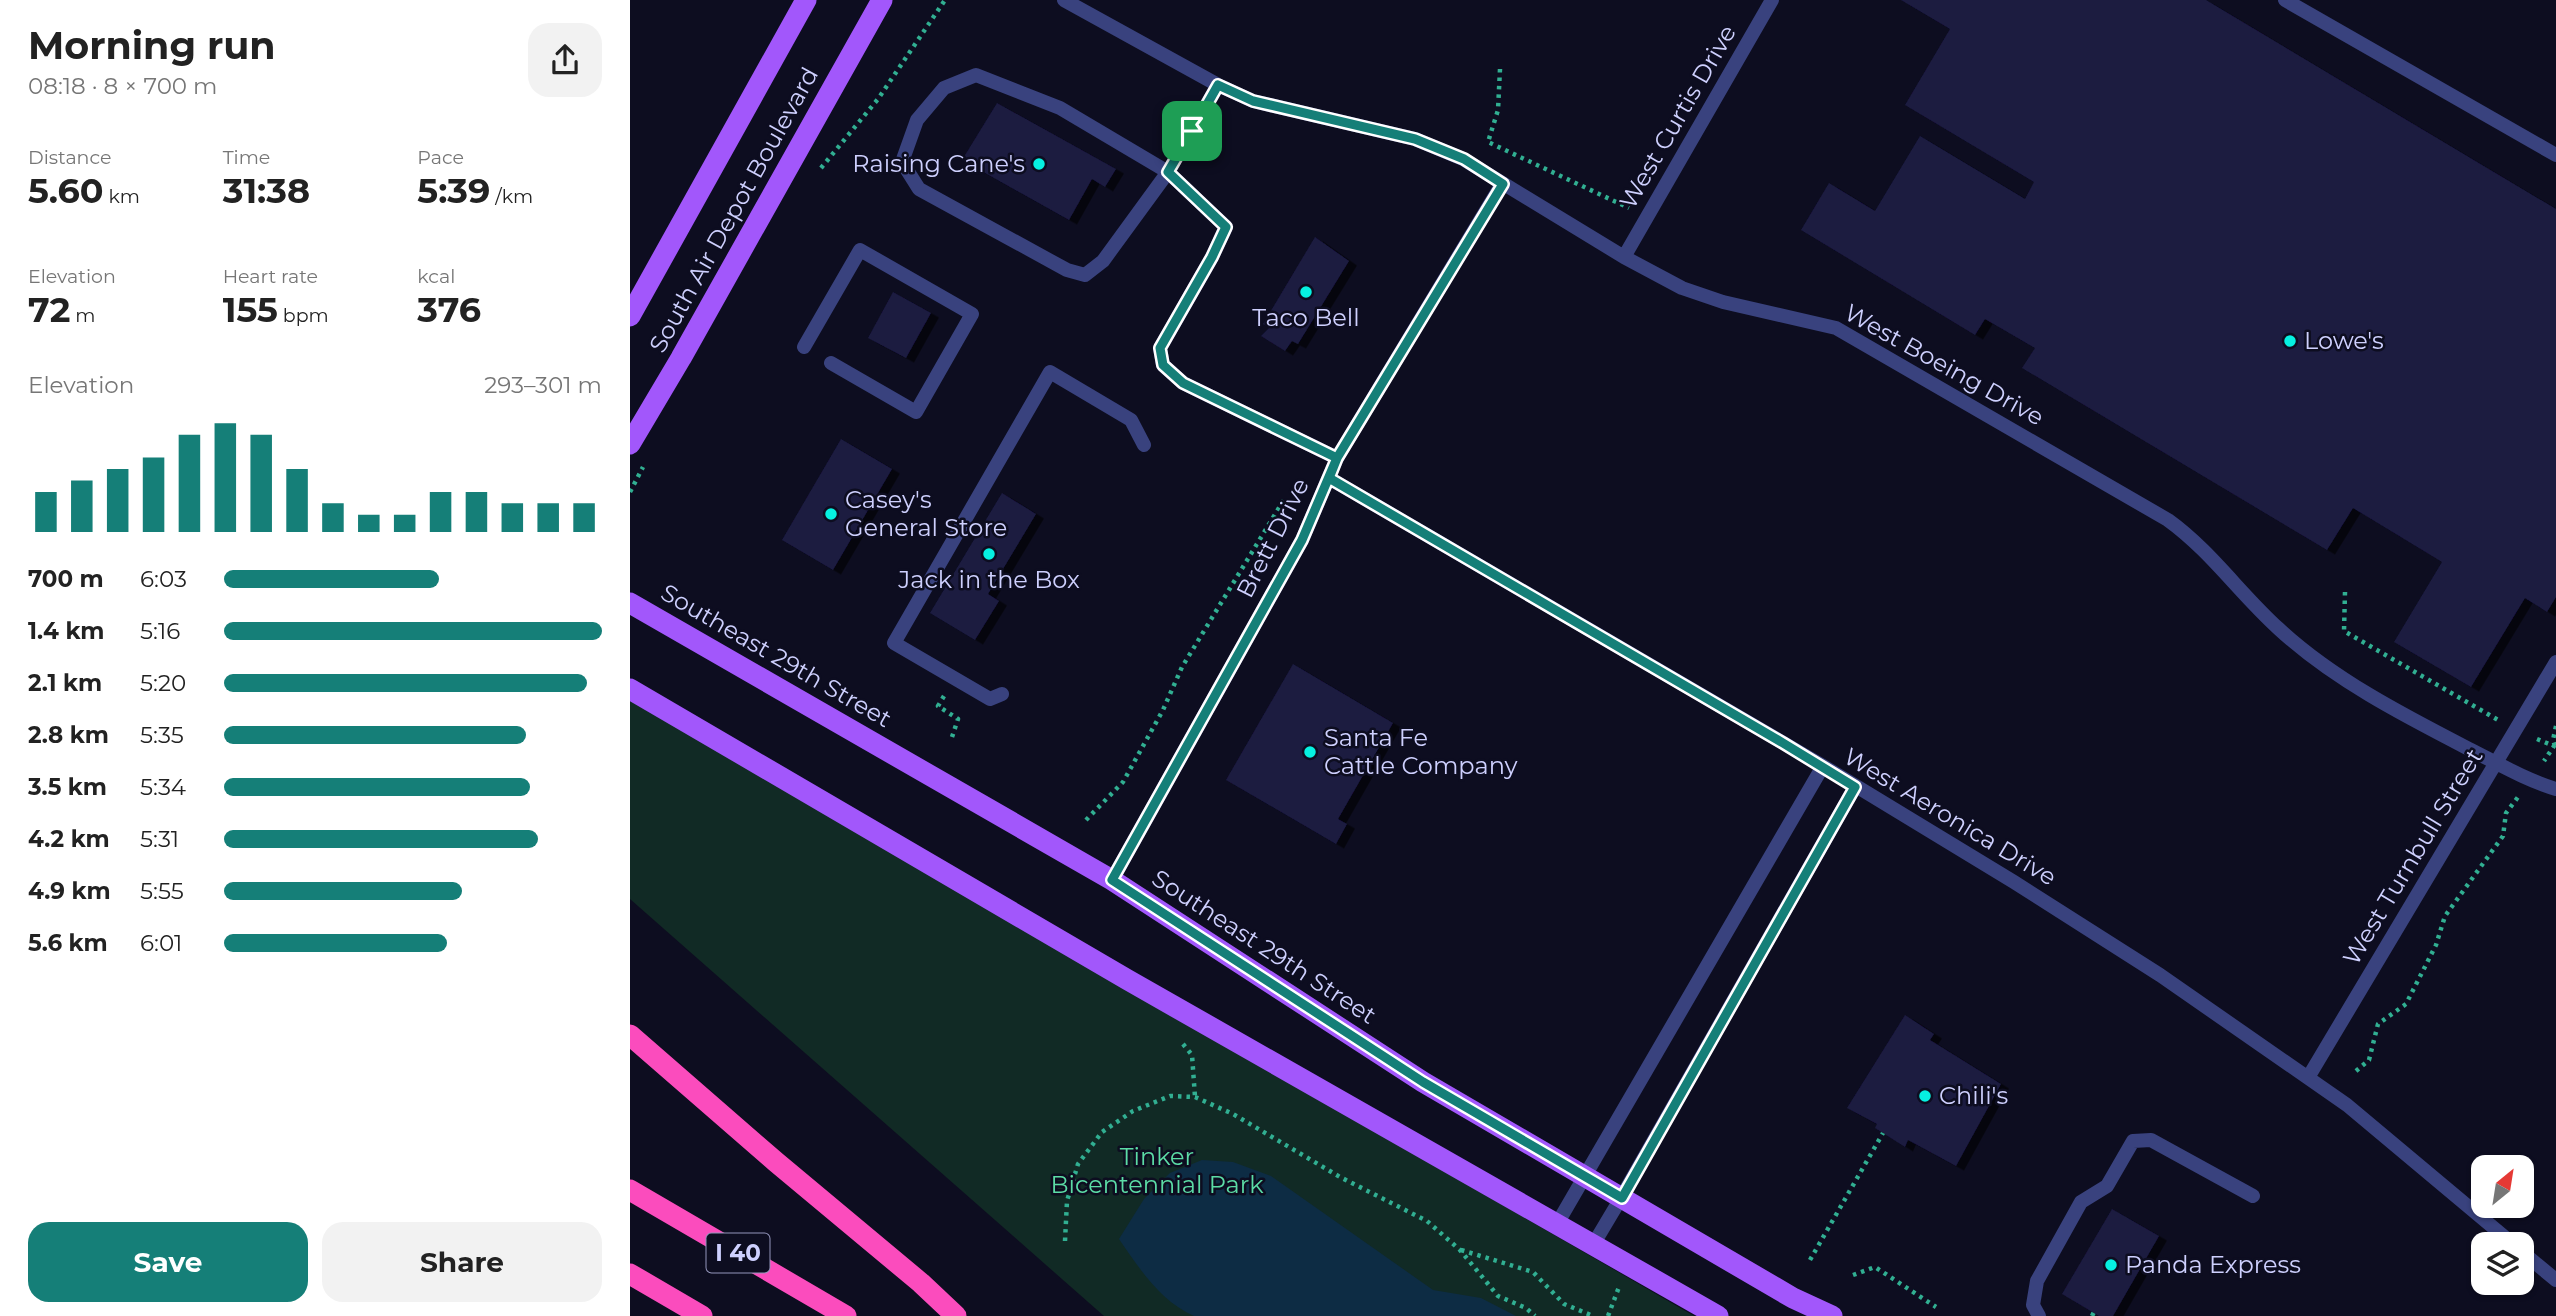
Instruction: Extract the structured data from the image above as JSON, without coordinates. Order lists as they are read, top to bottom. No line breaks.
{"streets":{"highway":["I 40"],"main road":["South Air Depot Boulevard","Southeast 29th Street"],"street":["West Curtis Drive","West Boeing Drive","Brett Drive","West Aeronica Drive","West Turnbull Street"]},"crossings":[["West Curtis Drive","West Boeing Drive"],["West Boeing Drive","Brett Drive"],["West Boeing Drive","West Turnbull Street"],["Brett Drive","Southeast 29th Street"],["Brett Drive","West Aeronica Drive"],["West Aeronica Drive","West Turnbull Street"]],"parks":["Tinker Bicentennial Park"],"places":["Raising Cane's","Taco Bell","Lowe's","Casey's General Store","Jack in the Box","Santa Fe Cattle Company","Chili's","Panda Express"],"north":"top right","page":{"heading":["Morning run","08:18 · 8 × 700 m"],"stats":[["Distance","5.60 km"],["Time","31:38"],["Pace","5:39 /km"],["Elevation","72 m"],["Heart rate","155 bpm"],["kcal","376"]],"chart":["Elevation","293–301 m"],"list":[{"name":"700 m","note":"6:03"},{"name":"1.4 km","note":"5:16"},{"name":"2.1 km","note":"5:20"},{"name":"2.8 km","note":"5:35"},{"name":"3.5 km","note":"5:34"},{"name":"4.2 km","note":"5:31"},{"name":"4.9 km","note":"5:55"},{"name":"5.6 km","note":"6:01"}],"buttons":["Save","Share"]}}
